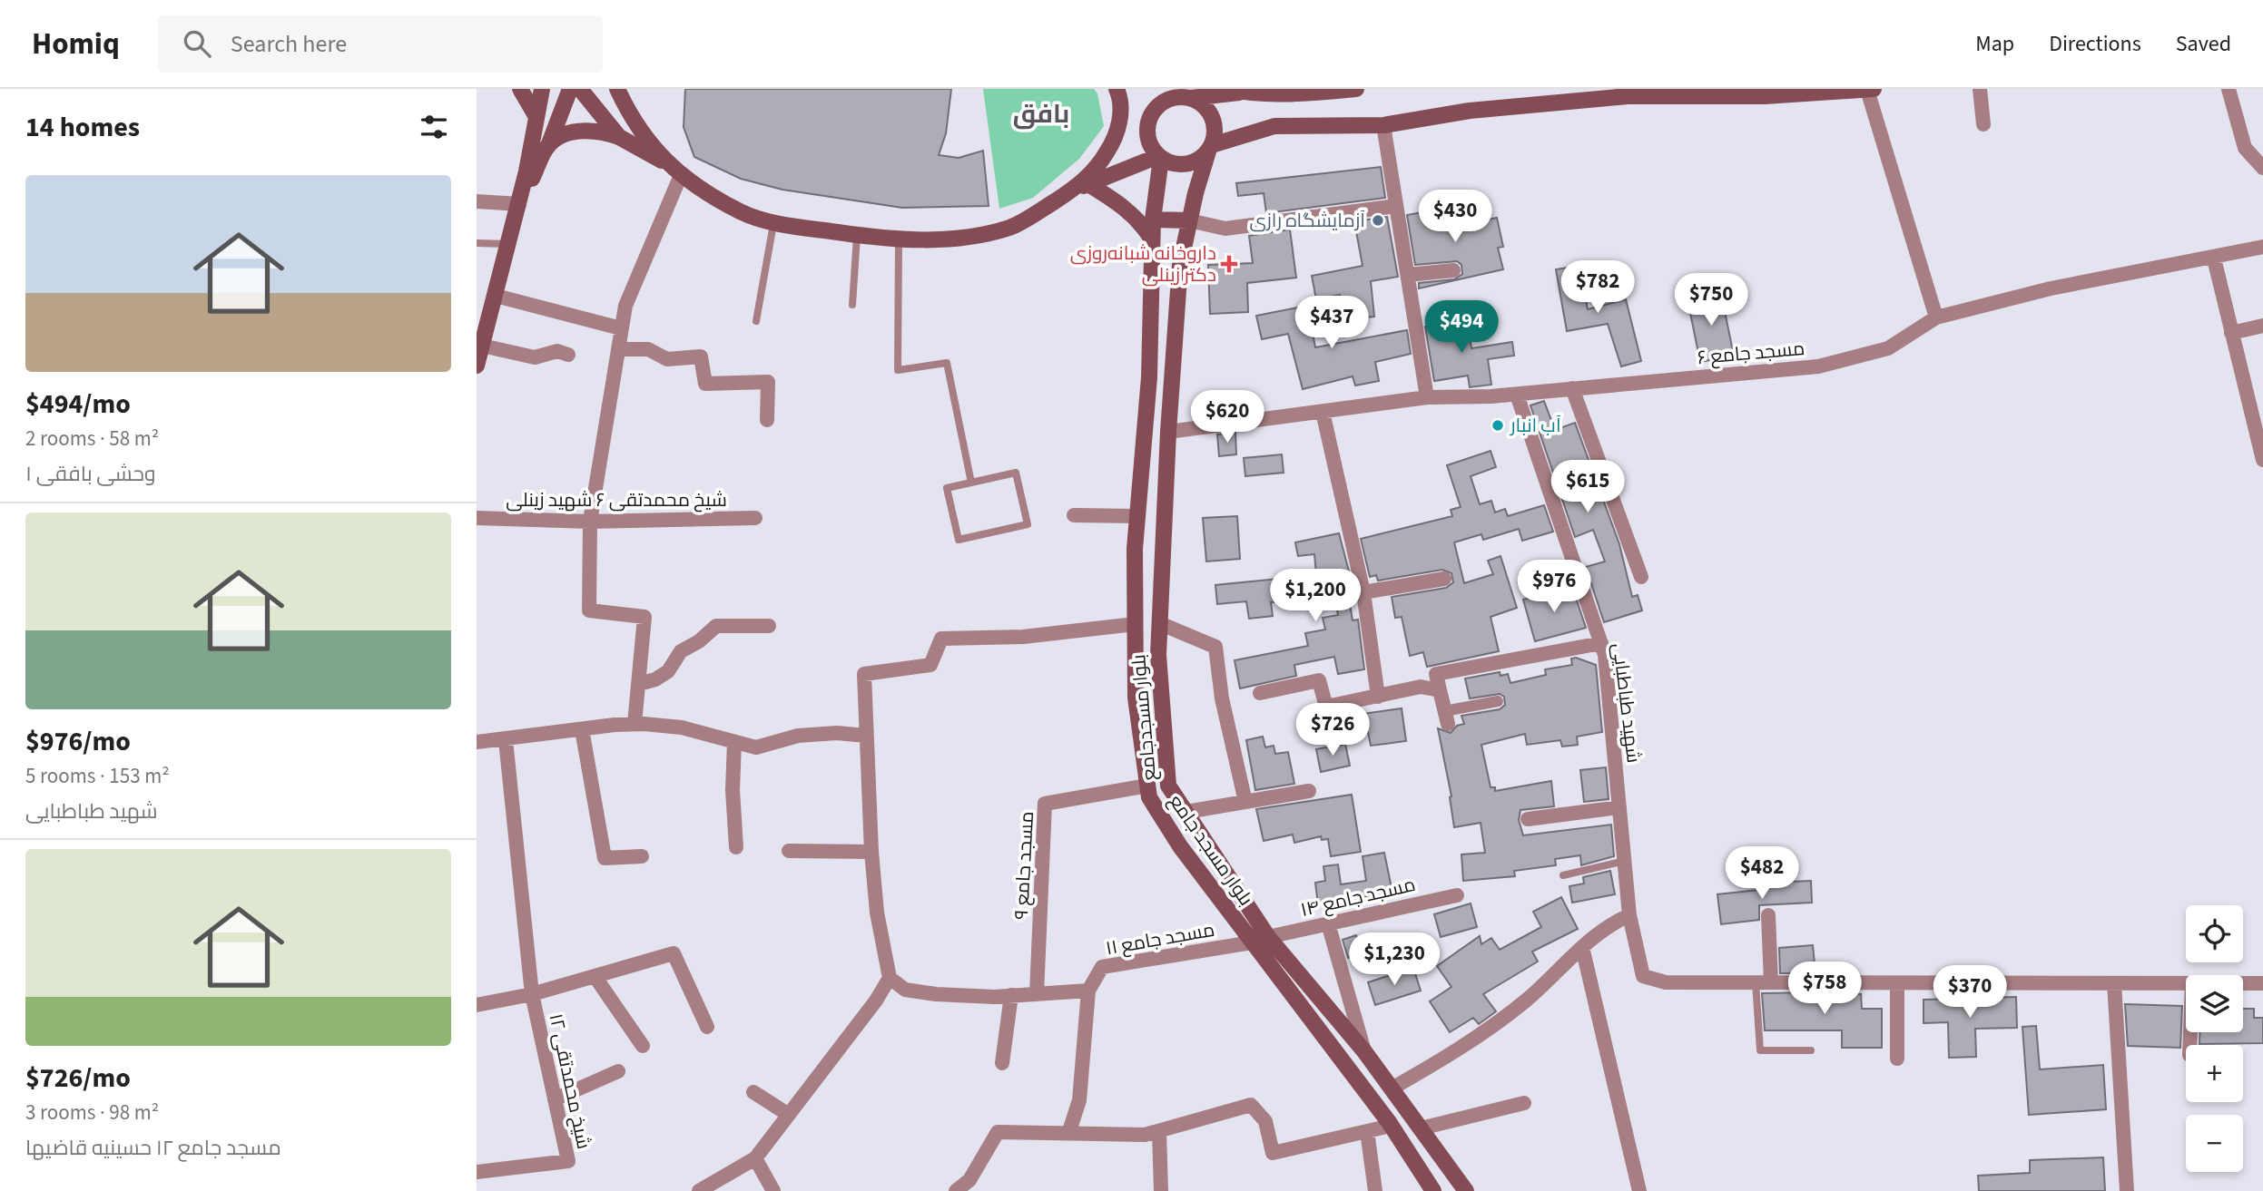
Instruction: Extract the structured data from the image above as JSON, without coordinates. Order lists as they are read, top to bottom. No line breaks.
{"streets":{"main road":["بلوار مسجدجامع","بلوار مسجد جامع"],"street":["مسجد جامع ۶","شیخ محمدتقی ۶ شهید زینلی","شهید طباطبایی","مسجد جامع ۹","مسجد جامع ۱۴","مسجد جامع ۱۱","شیخ محمدتقی ۱۲"]},"crossings":[["مسجد جامع ۶","شهید طباطبایی"],["مسجد جامع ۶","بلوار مسجدجامع"],["بلوار مسجدجامع","بلوار مسجد جامع"],["بلوار مسجدجامع","مسجد جامع ۱۴"],["بلوار مسجد جامع","مسجد جامع ۹"],["بلوار مسجد جامع","مسجد جامع ۱۱"]],"districts":["بافق"],"places":{"other":["آزمایشگاه رازی","آب انبار"],"health":["داروخانه شبانه‌روزی دکتر زینلی"]},"page":{"header":"Homiq","search":"Search here","nav":["Map","Directions","Saved"],"heading":"14 homes","list":[{"name":"$494/mo","note":"2 rooms · 58 m² · وحشی بافقی ۱"},{"name":"$976/mo","note":"5 rooms · 153 m² · شهید طباطبایی"},{"name":"$726/mo","note":"3 rooms · 98 m² · مسجد جامع ۱۲ حسینیه قاضیها"}],"price":["$430","$782","$750","$437","$494","$620","$615","$976","$1,200","$726","$482","$1,230","$758","$370"],"map_buttons":["+","−"]}}
